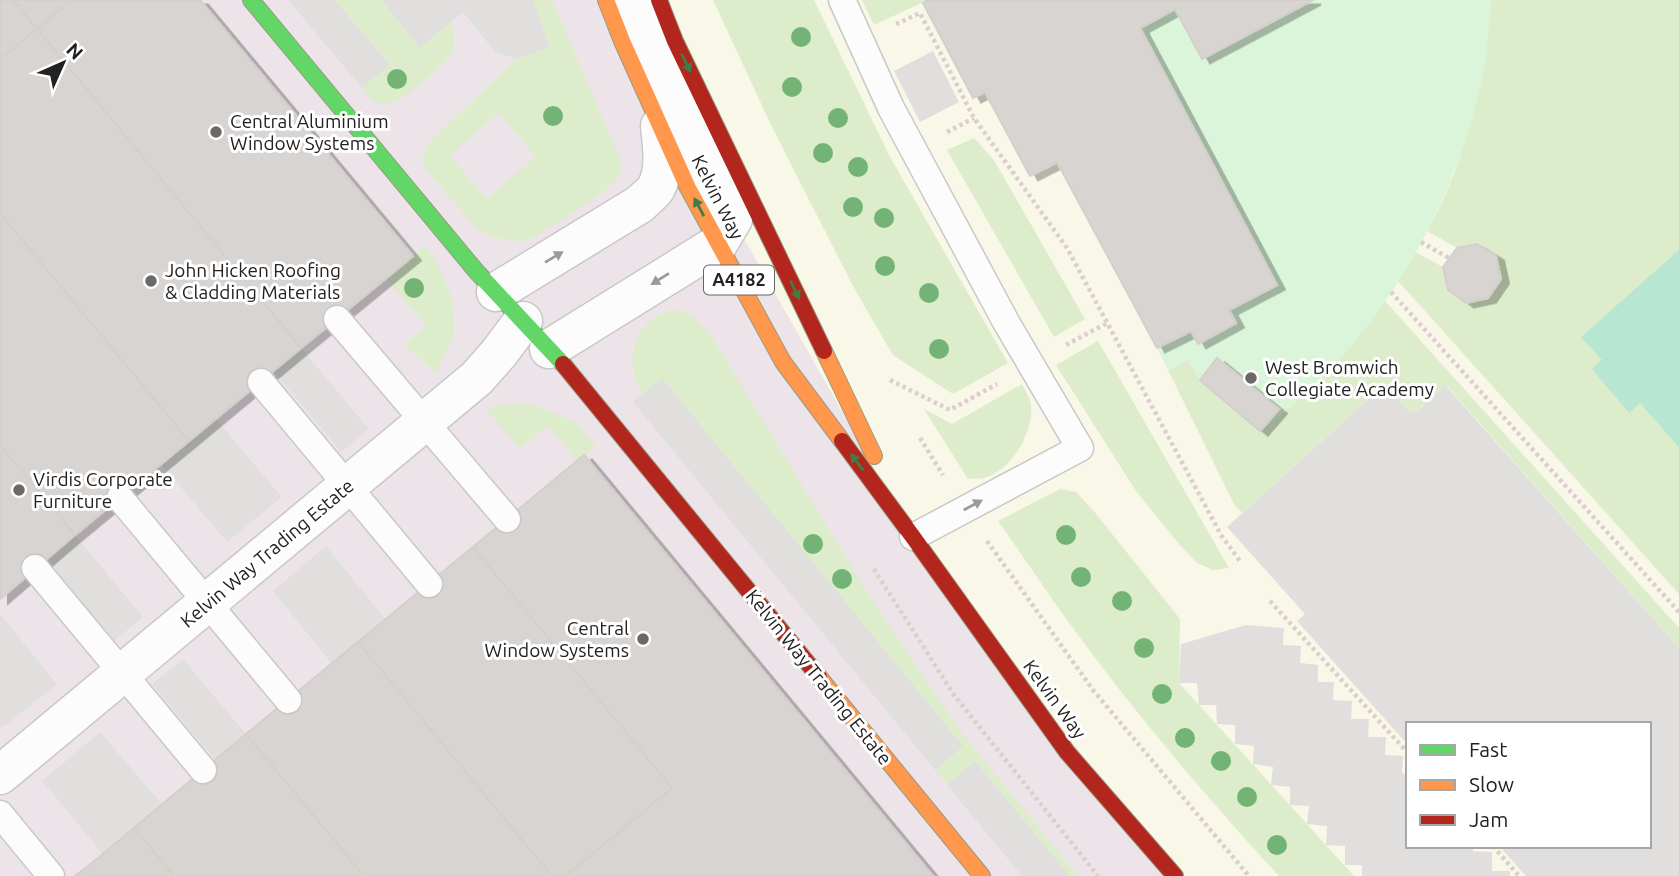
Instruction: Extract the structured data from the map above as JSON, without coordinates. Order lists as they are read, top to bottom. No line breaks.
{"streets":{"main road":["Kelvin Way","A4182","Kelvin Way Trading Estate"]},"places":["Central Aluminium Window Systems","John Hicken Roofing & Cladding Materials","West Bromwich Collegiate Academy","Virdis Corporate Furniture","Central Window Systems"],"legend":["Fast","Slow","Jam"],"north":"top right"}
